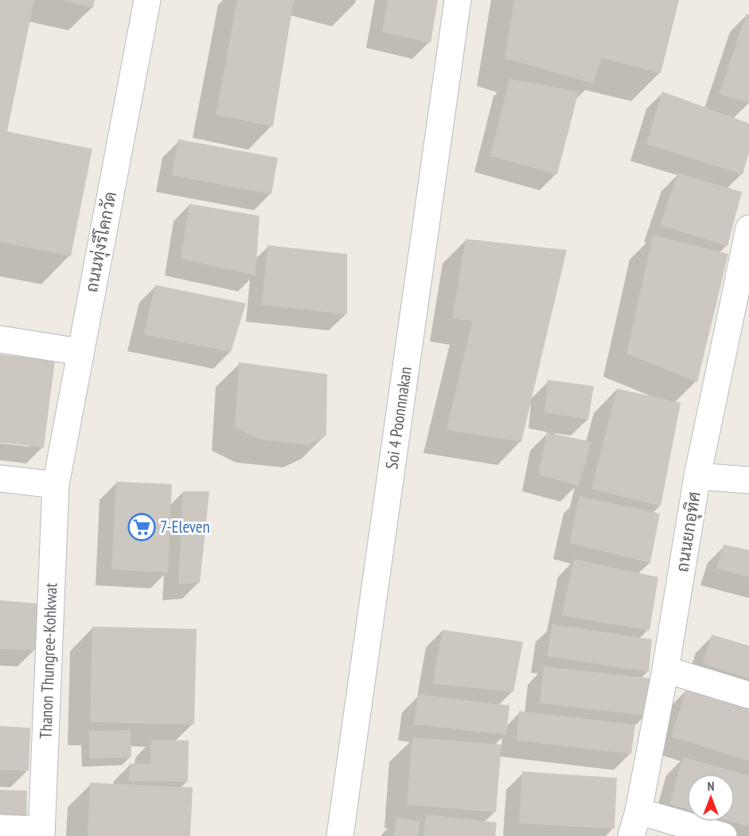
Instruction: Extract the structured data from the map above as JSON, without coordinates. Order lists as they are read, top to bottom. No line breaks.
{"streets":{"street":["ถนนทุ่งรีโคกวัด","Soi 4 Poonnnakan","ถนนยกอุทิศ","Thanon Thungree-Kohkwat"]},"crossings":[["ถนนทุ่งรีโคกวัด","Thanon Thungree-Kohkwat"]],"places":{"supermarket":["7-Eleven"]},"north":"top"}
